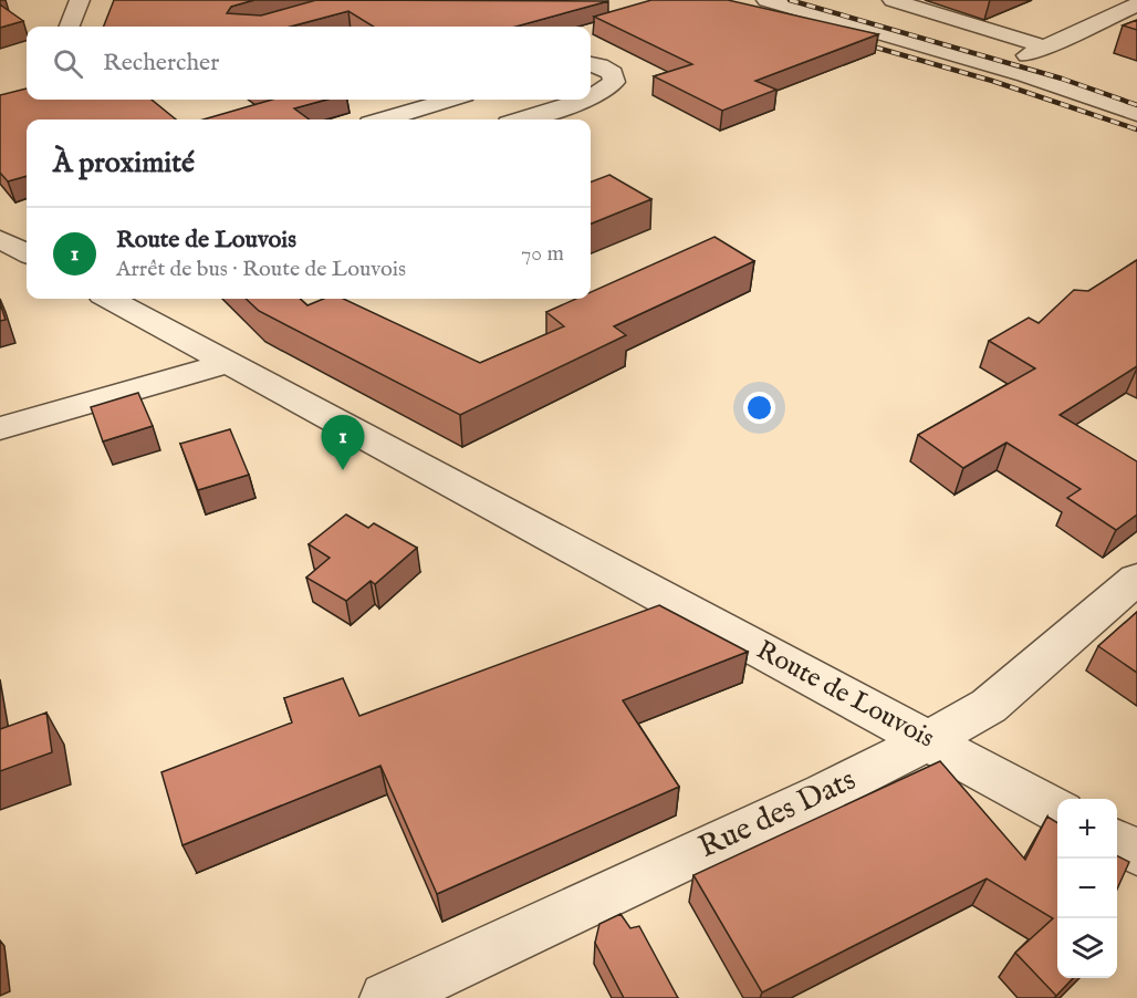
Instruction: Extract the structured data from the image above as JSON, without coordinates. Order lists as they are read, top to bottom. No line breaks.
{"streets":{"street":["Route de Louvois","Rue des Dats"]},"crossings":[["Route de Louvois","Rue des Dats"]],"page":{"search":"Rechercher","heading":"À proximité","list":[{"mark":"1","name":"Route de Louvois","note":"Arrêt de bus · Route de Louvois","value":"70 m"}],"pins":"1","map_buttons":["+","−"]}}
